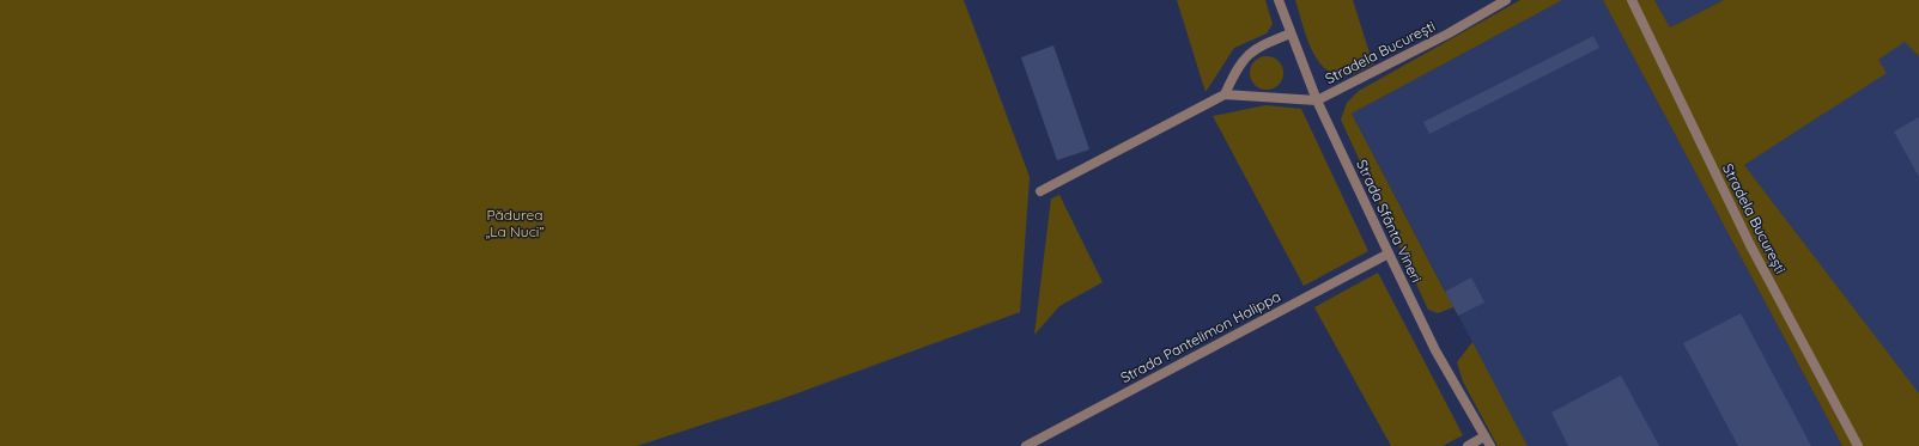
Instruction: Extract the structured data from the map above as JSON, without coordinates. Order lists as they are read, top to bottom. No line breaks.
{"streets":{"street":["Stradela București","Strada Sfânta Vineri","Strada Pantelimon Halippa"]},"crossings":[["Stradela București","Strada Sfânta Vineri"],["Strada Sfânta Vineri","Strada Pantelimon Halippa"]],"parks":["Pădurea „La Nuci”"]}
